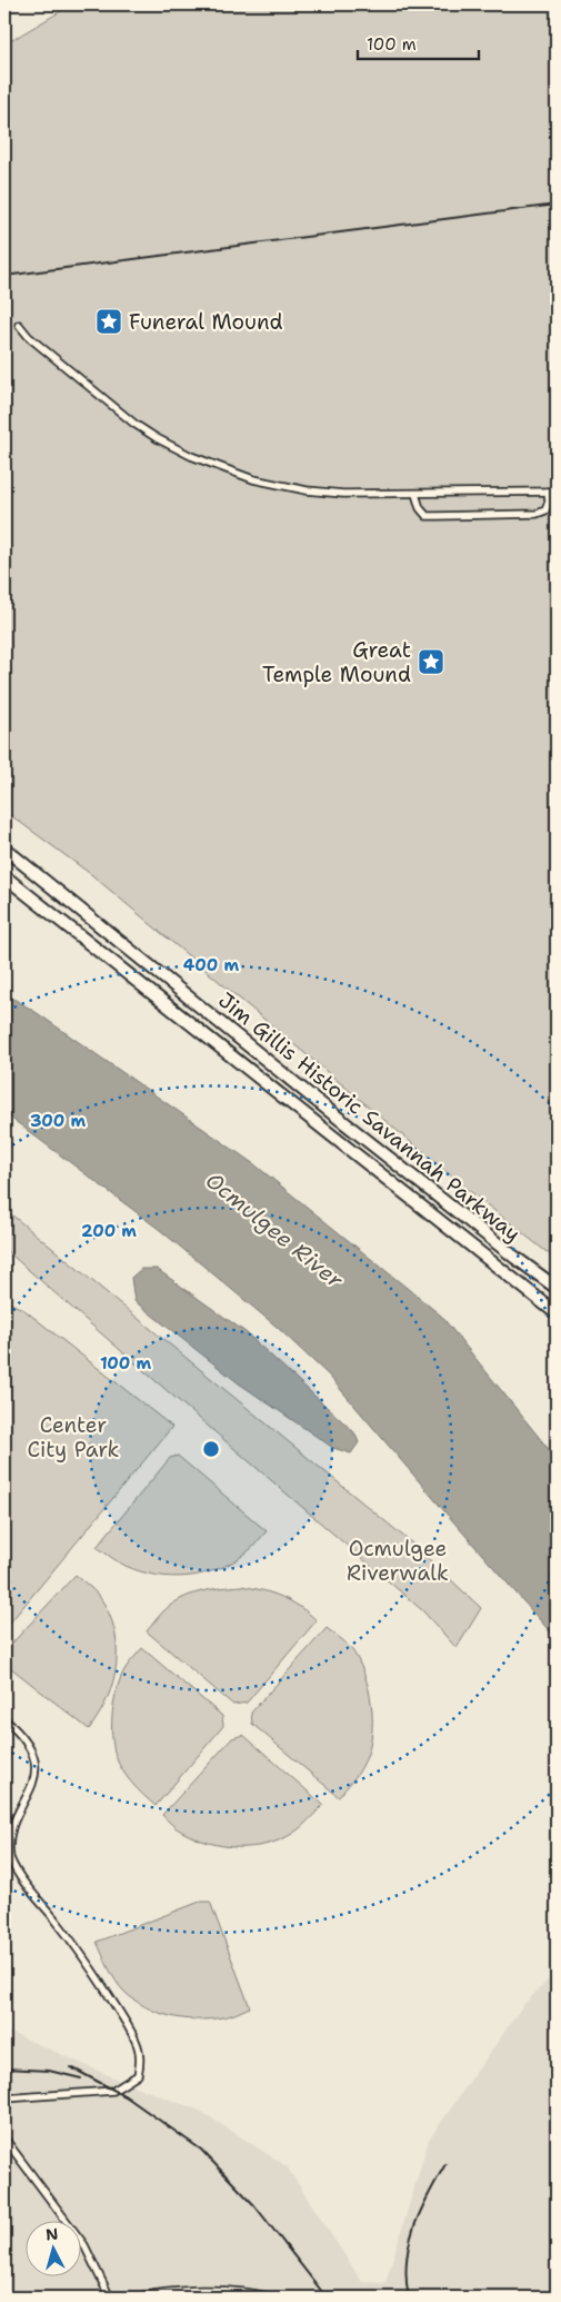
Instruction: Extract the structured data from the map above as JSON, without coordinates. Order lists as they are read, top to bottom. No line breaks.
{"streets":{"highway":["Jim Gillis Historic Savannah Parkway"]},"water":["Ocmulgee River"],"parks":["Center City Park","Ocmulgee Riverwalk"],"places":{"place":["Funeral Mound","Great Temple Mound"]},"scale_bar":"100 m","north":"top","rings":["400 m","300 m","200 m","100 m"]}
